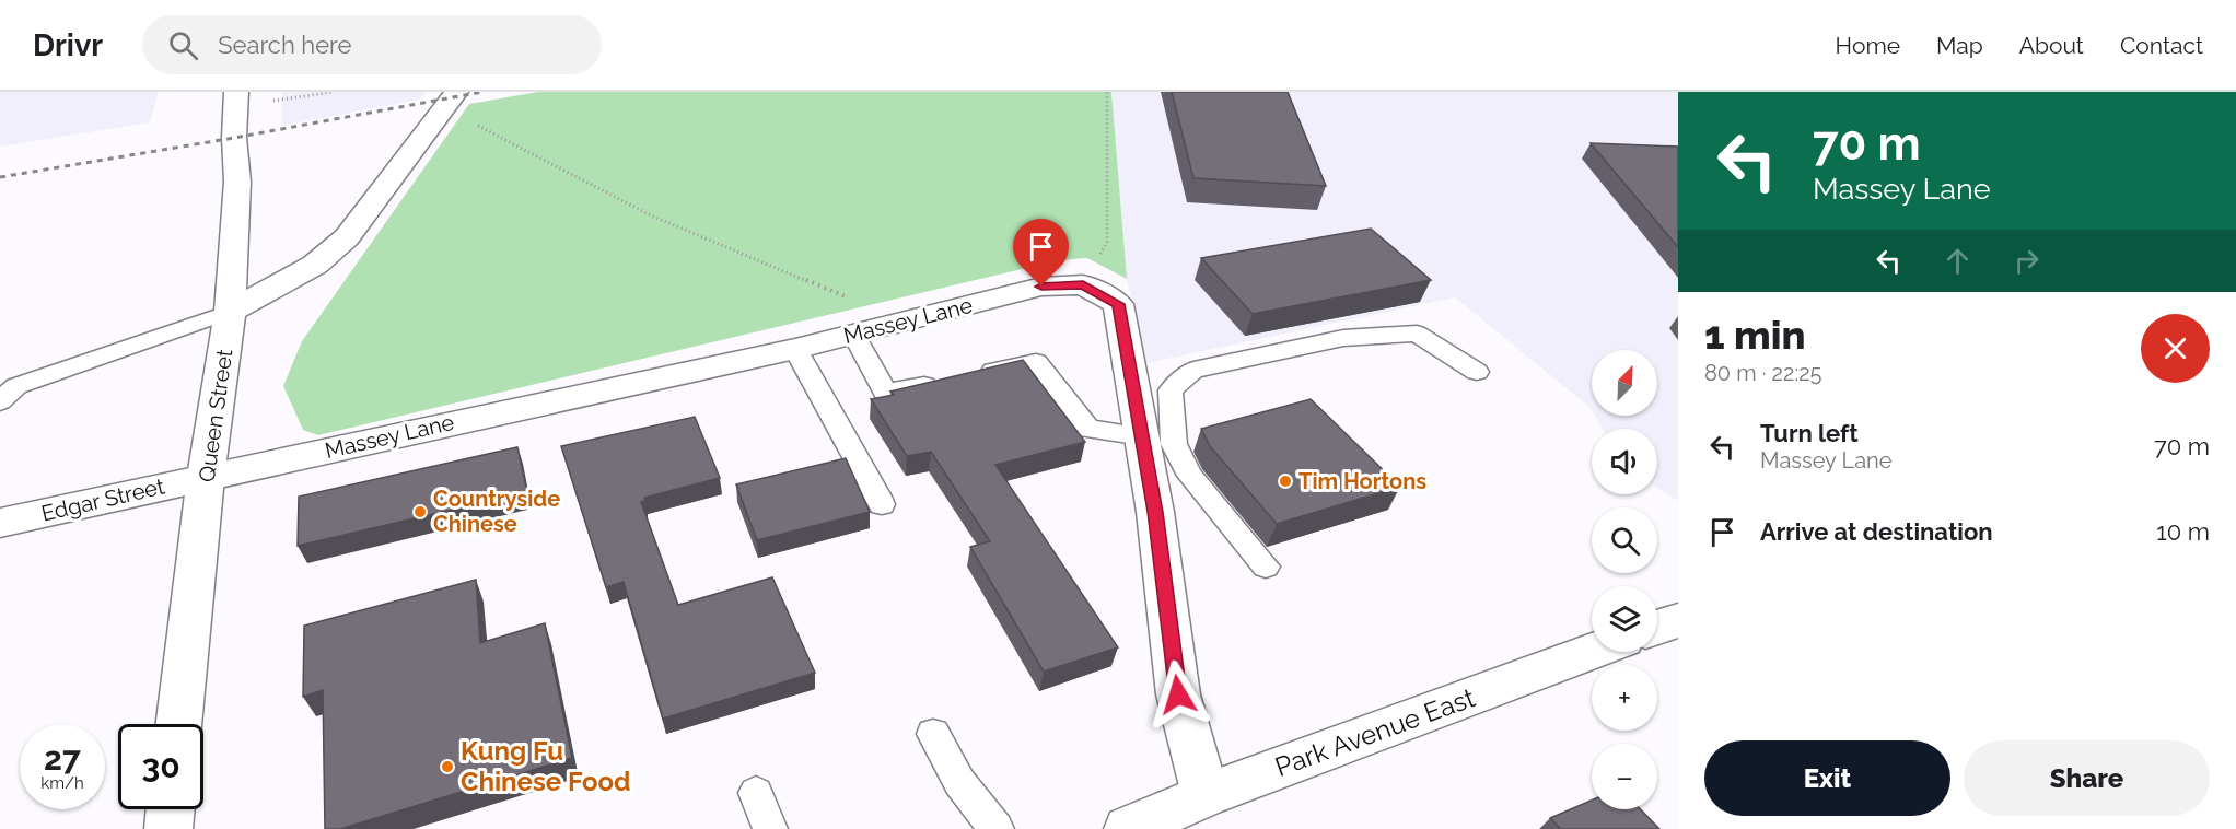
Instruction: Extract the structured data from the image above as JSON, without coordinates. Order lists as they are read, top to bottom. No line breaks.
{"streets":{"street":["Massey Lane","Queen Street","Edgar Street","Park Avenue East"]},"crossings":[["Massey Lane","Queen Street"],["Massey Lane","Edgar Street"],["Queen Street","Edgar Street"]],"places":["Tim Hortons","Countryside Chinese","Kung Fu Chinese Food"],"north":"top right","page":{"header":"Drivr","search":"Search here","nav":["Home","Map","About","Contact"],"turn":["70 m","Massey Lane"],"heading":["1 min","80 m · 22:25"],"map_buttons":["+","−"],"list":[{"name":"Turn left","note":"Massey Lane","value":"70 m"},{"name":"Arrive at destination","value":"10 m"}],"speed":"27 km/h","limit":"30","buttons":["Exit","Share"]}}
